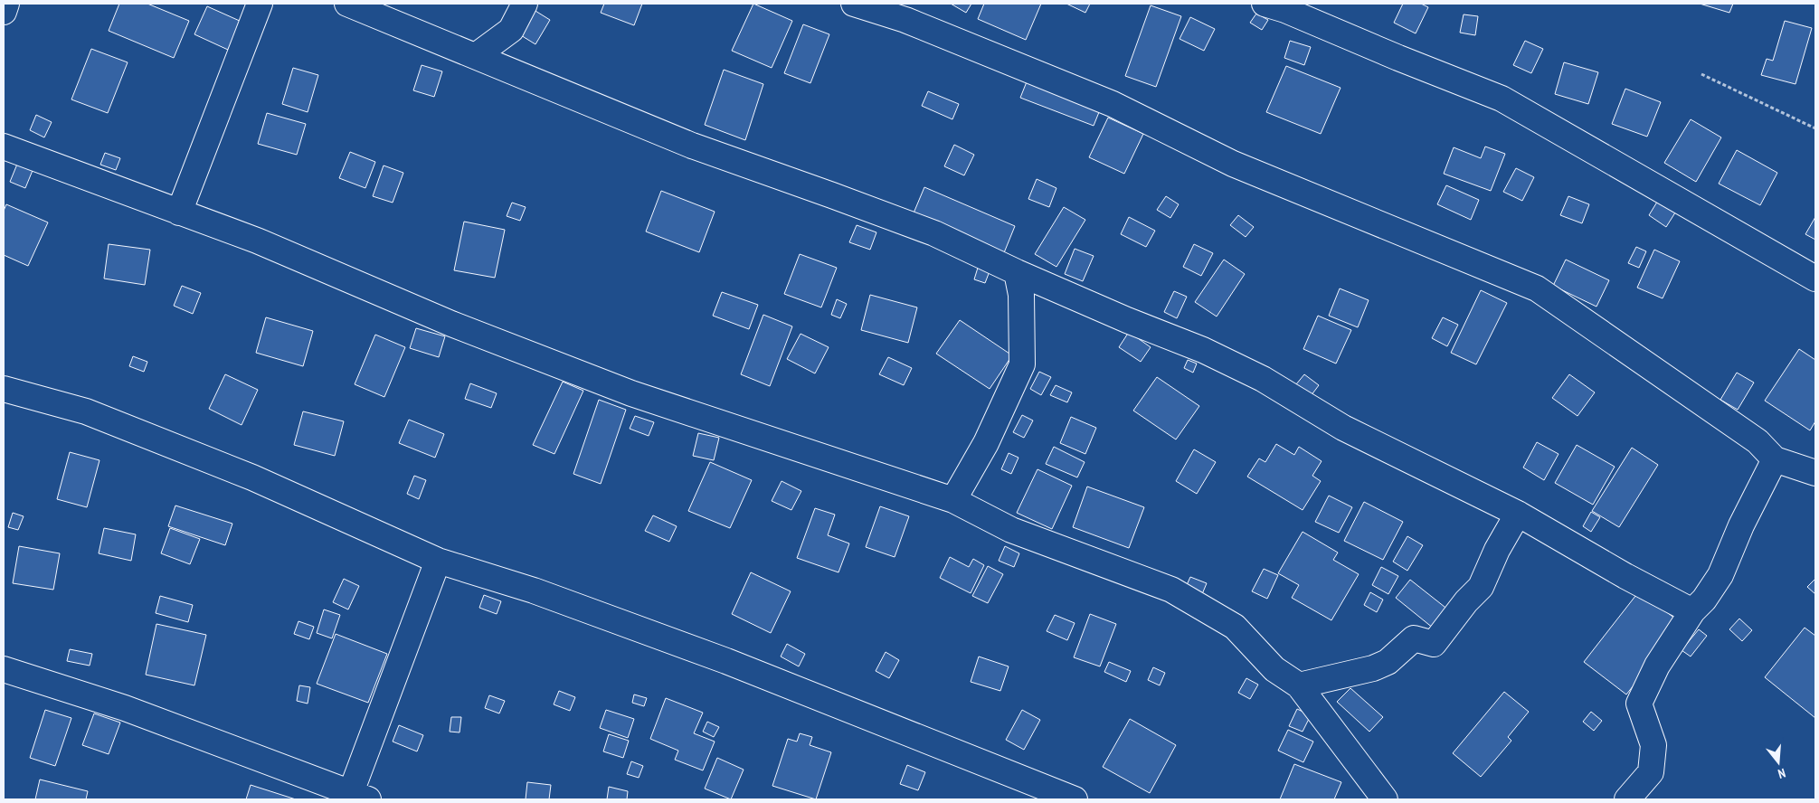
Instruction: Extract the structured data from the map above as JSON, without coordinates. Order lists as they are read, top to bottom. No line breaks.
{"north":"bottom"}
